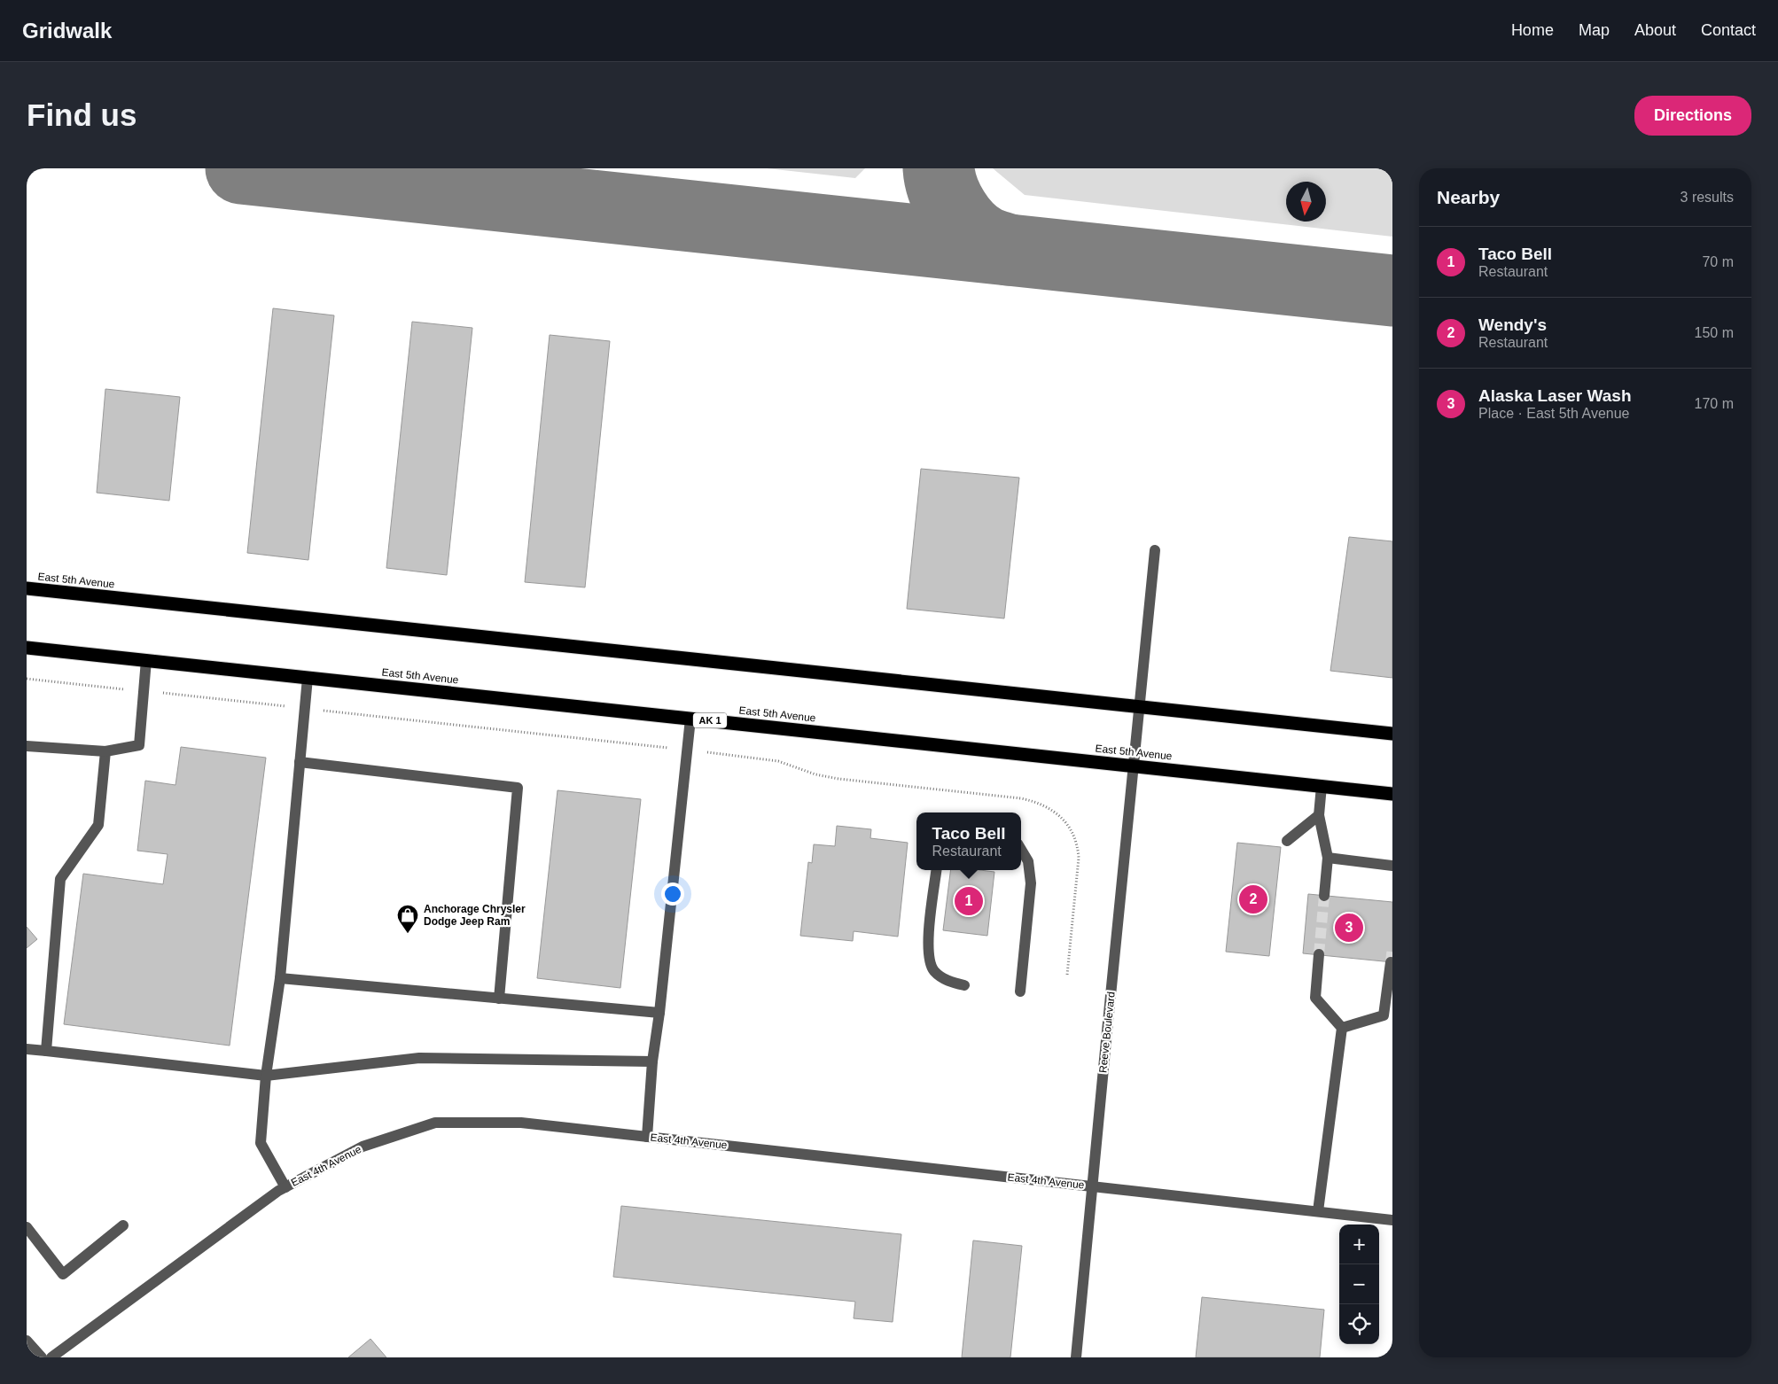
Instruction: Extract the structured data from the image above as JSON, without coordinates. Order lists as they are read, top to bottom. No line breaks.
{"streets":{"highway":["East 5th Avenue","AK 1"],"street":["Reeve Boulevard","East 4th Avenue"]},"crossings":[["East 5th Avenue","Reeve Boulevard"],["Reeve Boulevard","East 4th Avenue"]],"places":{"shop":["Anchorage Chrysler Dodge Jeep Ram"]},"north":"bottom","page":{"header":"Gridwalk","nav":["Home","Map","About","Contact"],"buttons":"Directions","title":"Find us","heading":["Nearby","3 results"],"list":[{"mark":"1","name":"Taco Bell","note":"Restaurant","value":"70 m"},{"mark":"2","name":"Wendy's","note":"Restaurant","value":"150 m"},{"mark":"3","name":"Alaska Laser Wash","note":"Place · East 5th Avenue","value":"170 m"}],"popup":["Taco Bell","Restaurant"],"pins":["2","1","3"],"map_buttons":["+","−"]}}
